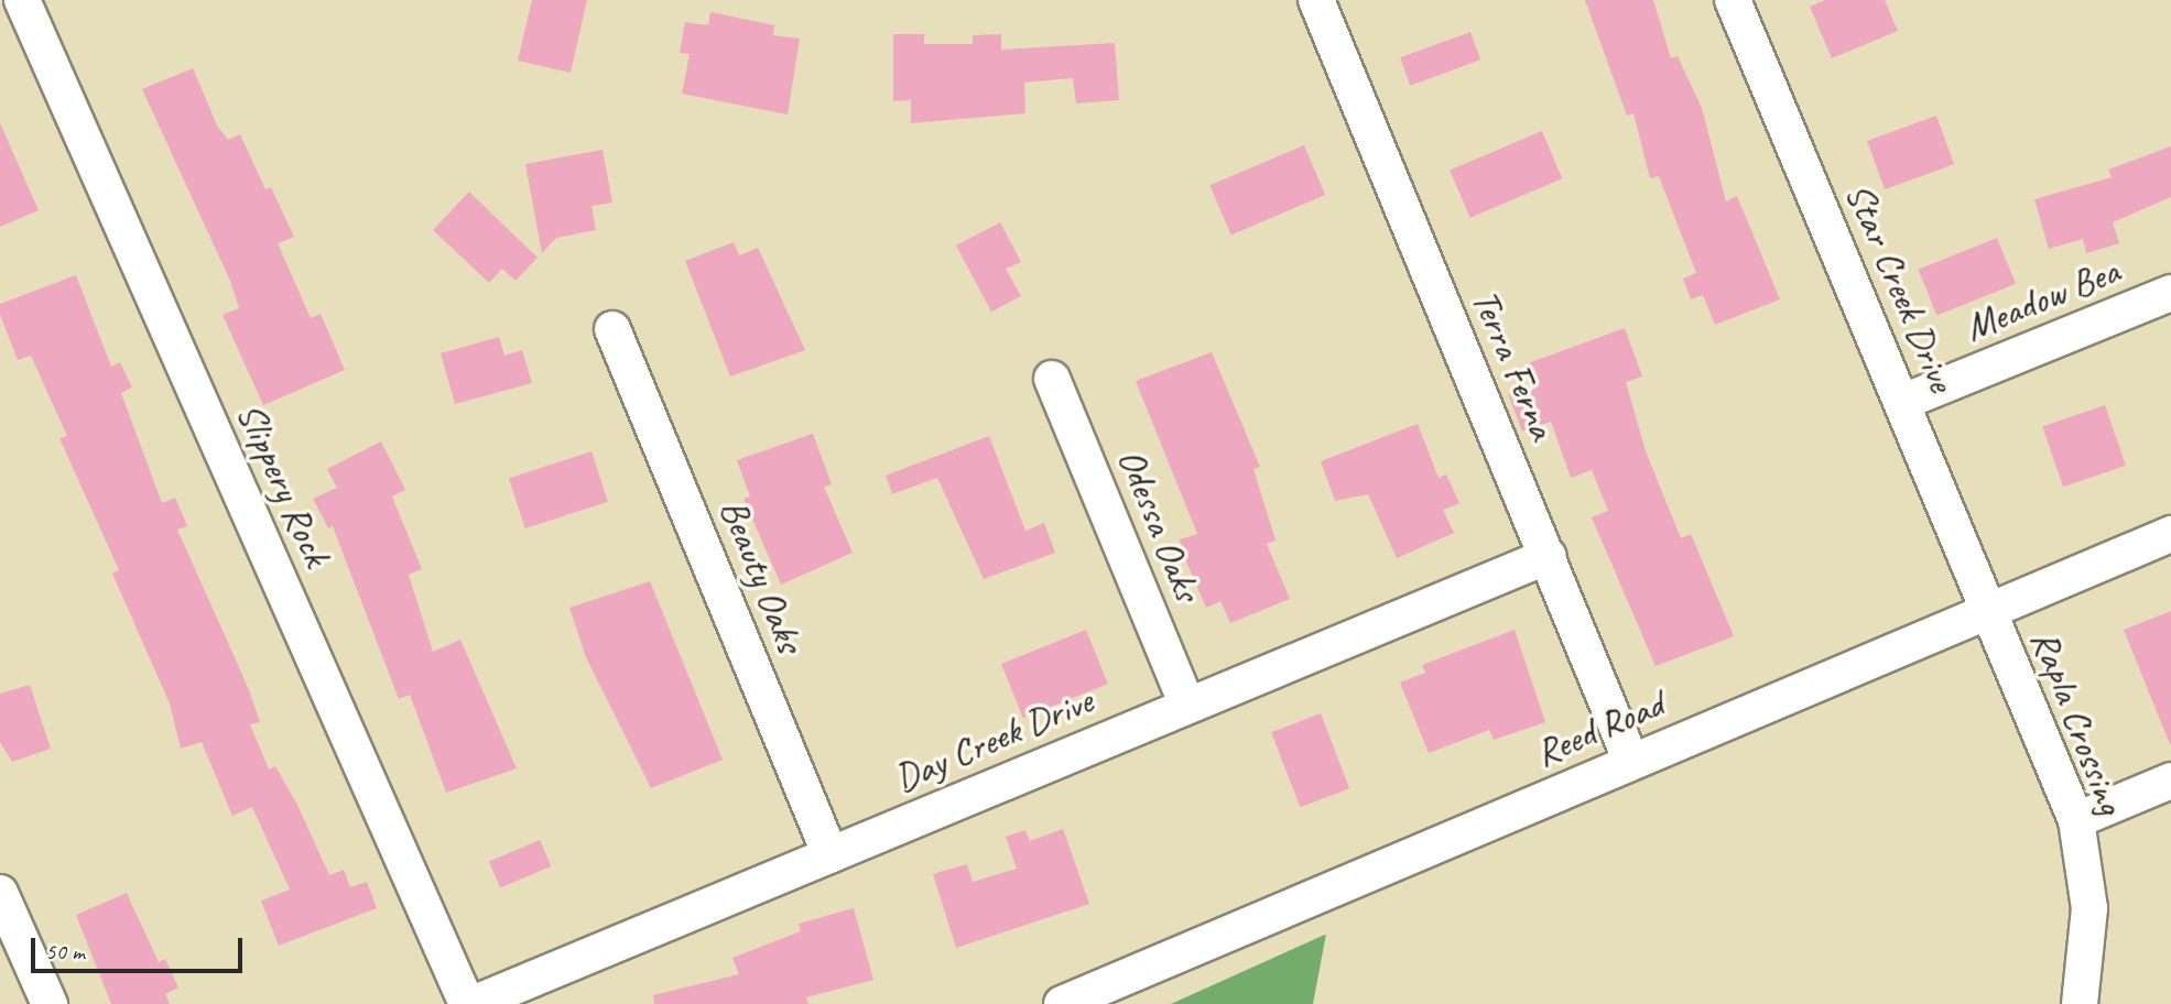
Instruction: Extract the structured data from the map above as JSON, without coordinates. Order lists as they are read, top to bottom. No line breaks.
{"streets":{"street":["Star Creek Drive","Meadow Bea","Terra Ferna","Slippery Rock","Odessa Oaks","Beauty Oaks","Rapla Crossing","Reed Road","Day Creek Drive"]},"crossings":[["Star Creek Drive","Meadow Bea"],["Star Creek Drive","Rapla Crossing"],["Star Creek Drive","Reed Road"],["Terra Ferna","Reed Road"],["Terra Ferna","Day Creek Drive"],["Slippery Rock","Day Creek Drive"],["Odessa Oaks","Day Creek Drive"],["Beauty Oaks","Day Creek Drive"],["Rapla Crossing","Reed Road"]],"scale_bar":"50 m"}
